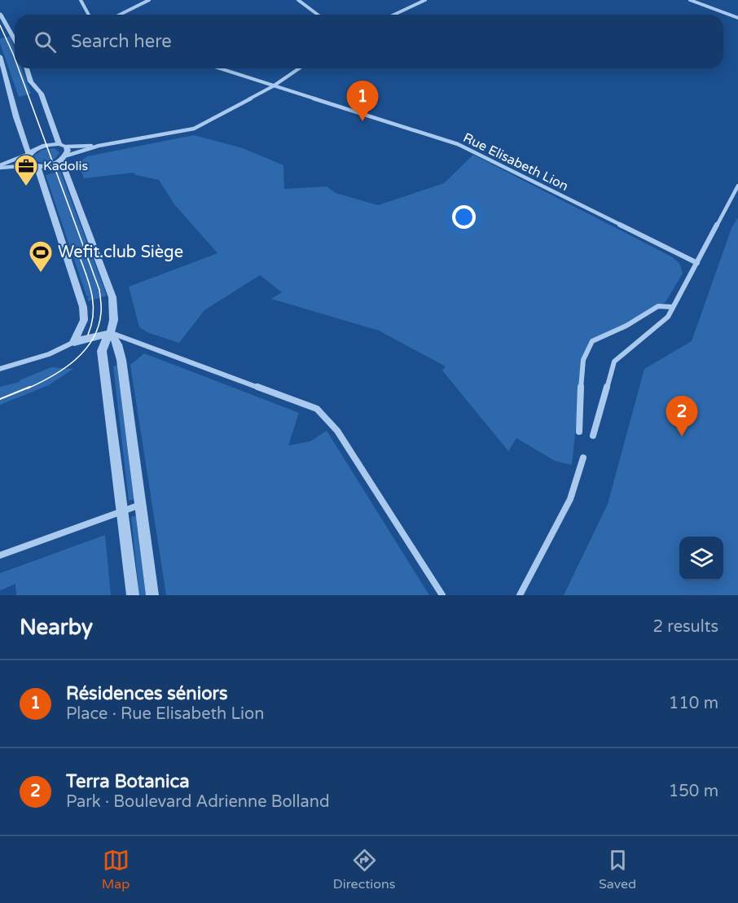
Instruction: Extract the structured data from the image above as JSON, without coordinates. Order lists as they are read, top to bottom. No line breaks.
{"streets":{"street":["Rue Elisabeth Lion"]},"places":{"office":["Kadolis"],"sports":["Wefit.club Siège"]},"page":{"search":"Search here","pins":["1","2"],"heading":["Nearby","2 results"],"list":[{"mark":"1","name":"Résidences séniors","note":"Place · Rue Elisabeth Lion","value":"110 m"},{"mark":"2","name":"Terra Botanica","note":"Park · Boulevard Adrienne Bolland","value":"150 m"}],"nav":["Map","Directions","Saved"]}}
